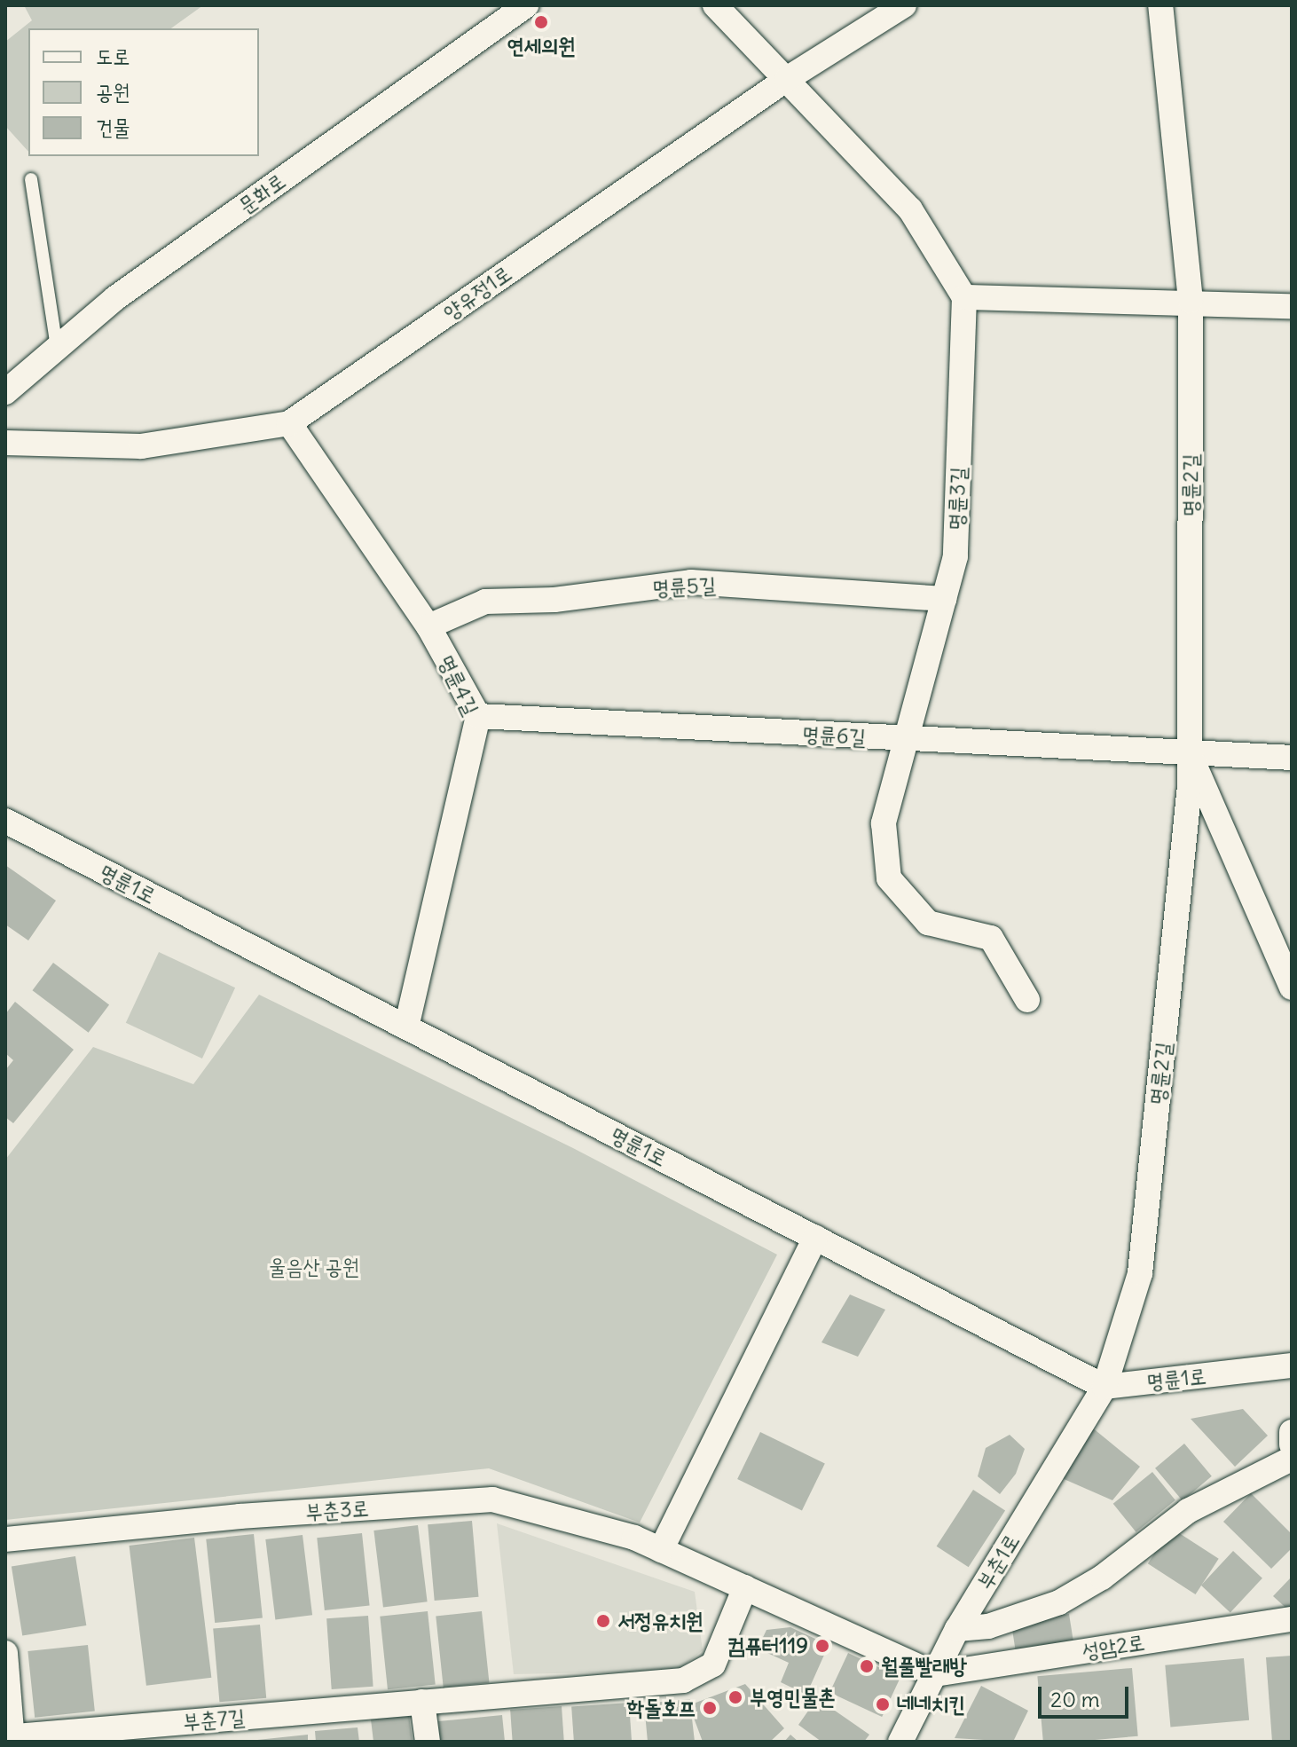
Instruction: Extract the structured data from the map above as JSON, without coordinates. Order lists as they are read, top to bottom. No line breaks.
{"streets":{"street":["문화로","양유정1로","명륜2길","명륜3길","명륜5길","명륜4길","명륜6길","명륜1로","부춘3로","부춘1로","성암2로","부춘7길"]},"crossings":[["양유정1로","명륜4길"],["명륜2길","명륜6길"],["명륜2길","명륜1로"],["명륜2길","부춘1로"],["명륜3길","명륜5길"],["명륜3길","명륜6길"],["명륜5길","명륜4길"],["명륜4길","명륜6길"],["명륜4길","명륜1로"],["명륜1로","부춘1로"],["부춘3로","부춘1로"],["부춘3로","성암2로"],["부춘3로","부춘7길"],["부춘1로","성암2로"]],"parks":["울음산 공원"],"places":["연세의원","서정유치원","컴퓨터119","월풀빨래방","부영민물촌","네네치킨","학돌호프"],"legend":["도로","공원","건물"],"scale_bar":"20 m"}
